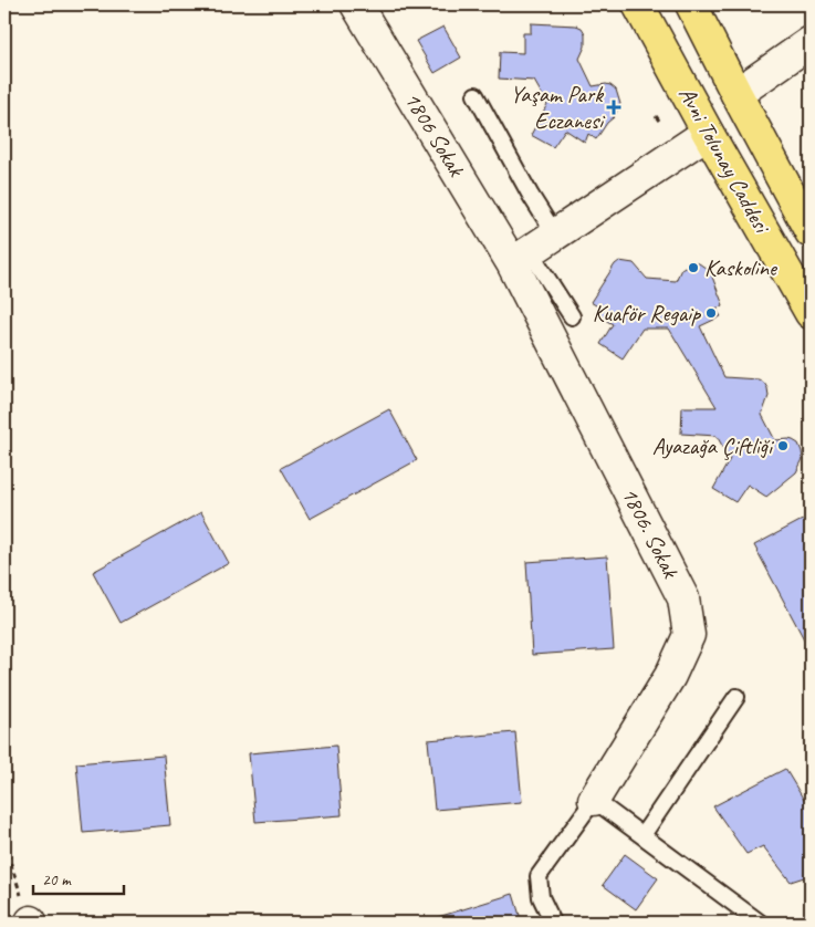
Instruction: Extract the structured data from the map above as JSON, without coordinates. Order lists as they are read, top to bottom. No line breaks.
{"streets":{"main road":["Avni Tolunay Caddesi"],"street":["1806 Sokak","1806. Sokak"]},"crossings":[["1806 Sokak","1806. Sokak"]],"places":{"health":["Yaşam Park Eczanesi"],"other":["Kaskoline","Kuaför Regaip","Ayazağa Çiftliği"]},"scale_bar":"20 m"}
